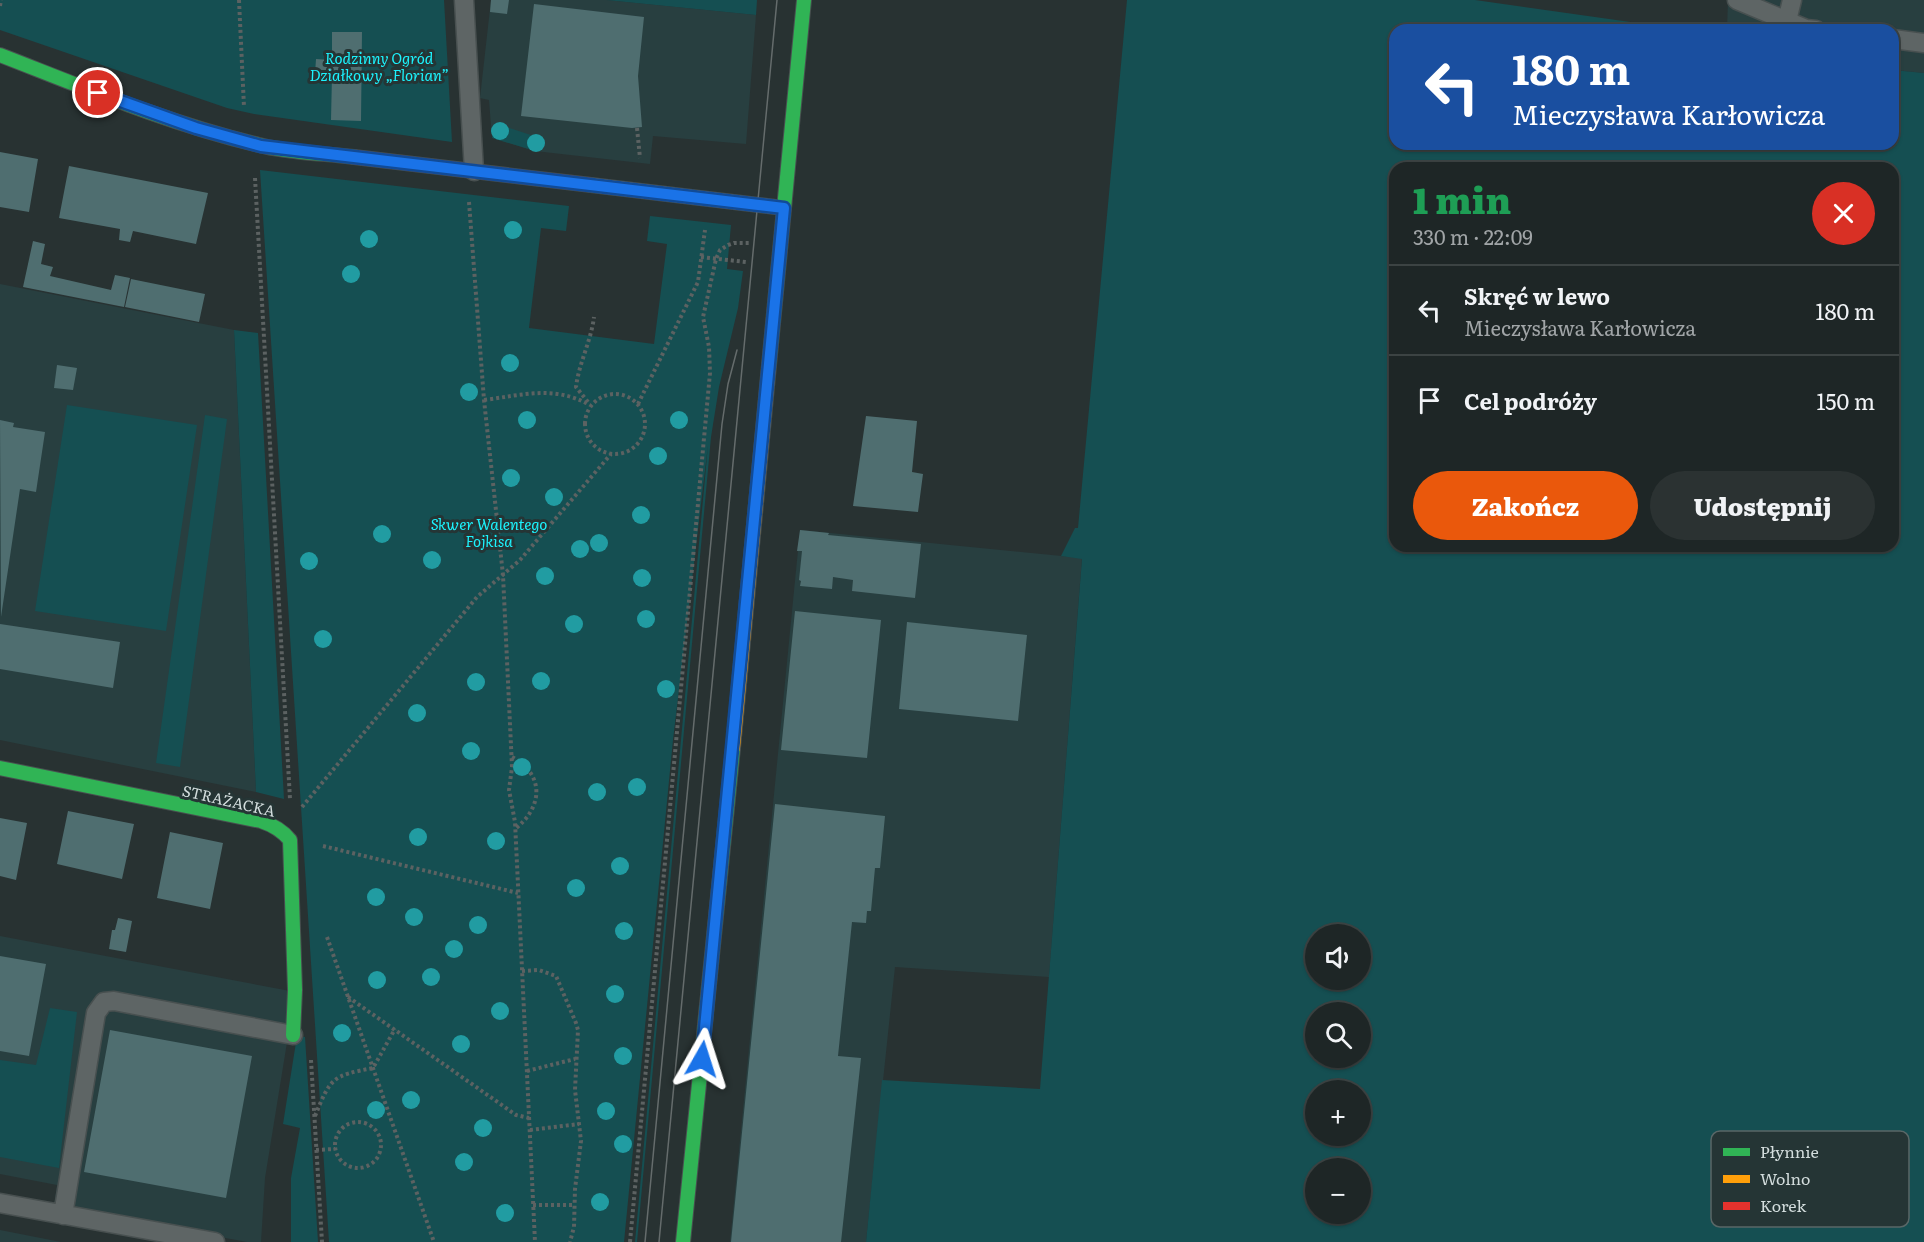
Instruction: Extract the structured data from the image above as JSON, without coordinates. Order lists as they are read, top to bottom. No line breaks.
{"streets":{"street":["STRAŻACKA"]},"parks":["Rodzinny Ogród Działkowy „Florian”","Skwer Walentego Fojkisa"],"legend":["Płynnie","Wolno","Korek"],"page":{"turn":["180 m","Mieczysława Karłowicza"],"heading":["1 min","330 m · 22:09"],"list":[{"name":"Skręć w lewo","note":"Mieczysława Karłowicza","value":"180 m"},{"name":"Cel podróży","value":"150 m"}],"buttons":["Zakończ","Udostępnij"],"map_buttons":["+","−"]}}
